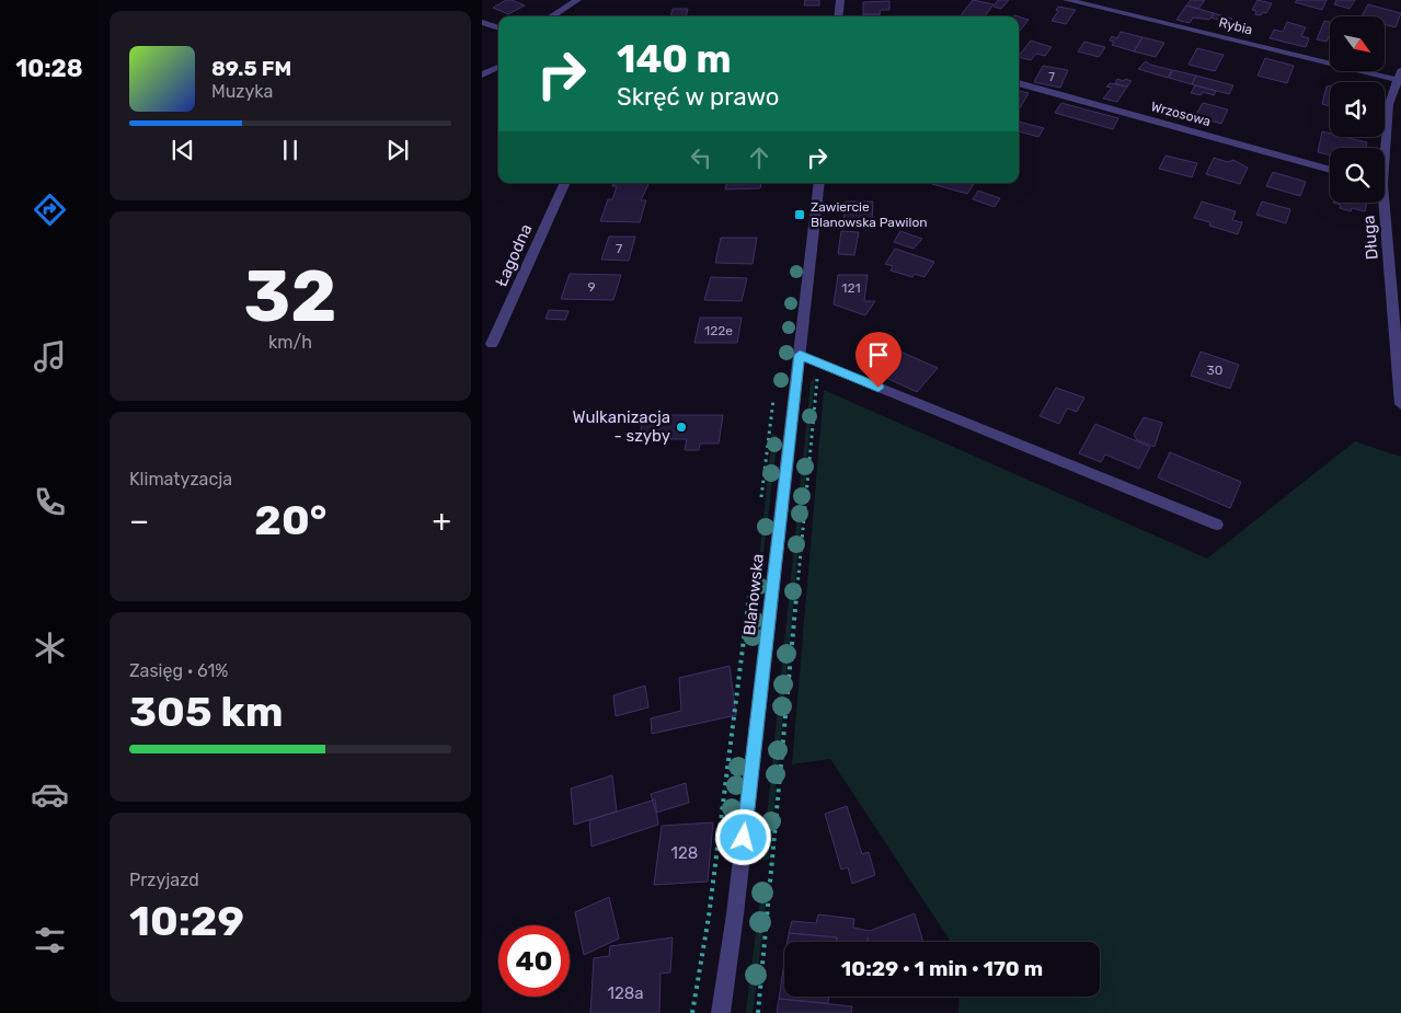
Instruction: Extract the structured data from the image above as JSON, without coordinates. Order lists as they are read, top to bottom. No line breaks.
{"streets":{"street":["Rybia","Wrzosowa","Długa","Łagodna","Blanowska"]},"crossings":[["Rybia","Długa"]],"places":{"transit":["Zawiercie Blanowska Pawilon"],"other":["Wulkanizacja - szyby"]},"house_numbers":["7","7","9","121","122e","30","128","128a"],"north":"bottom right","page":{"tabs":"10:28","turn":["140 m","Skręć w prawo"],"song":["89.5 FM","Muzyka"],"tile":[["32","km/h"],"Klimatyzacja",["Zasięg · 61%","305 km"],["Przyjazd","10:29"]],"heat":["−","20°","+"],"limit":"40","trip":"10:29 · 1 min · 170 m"}}
